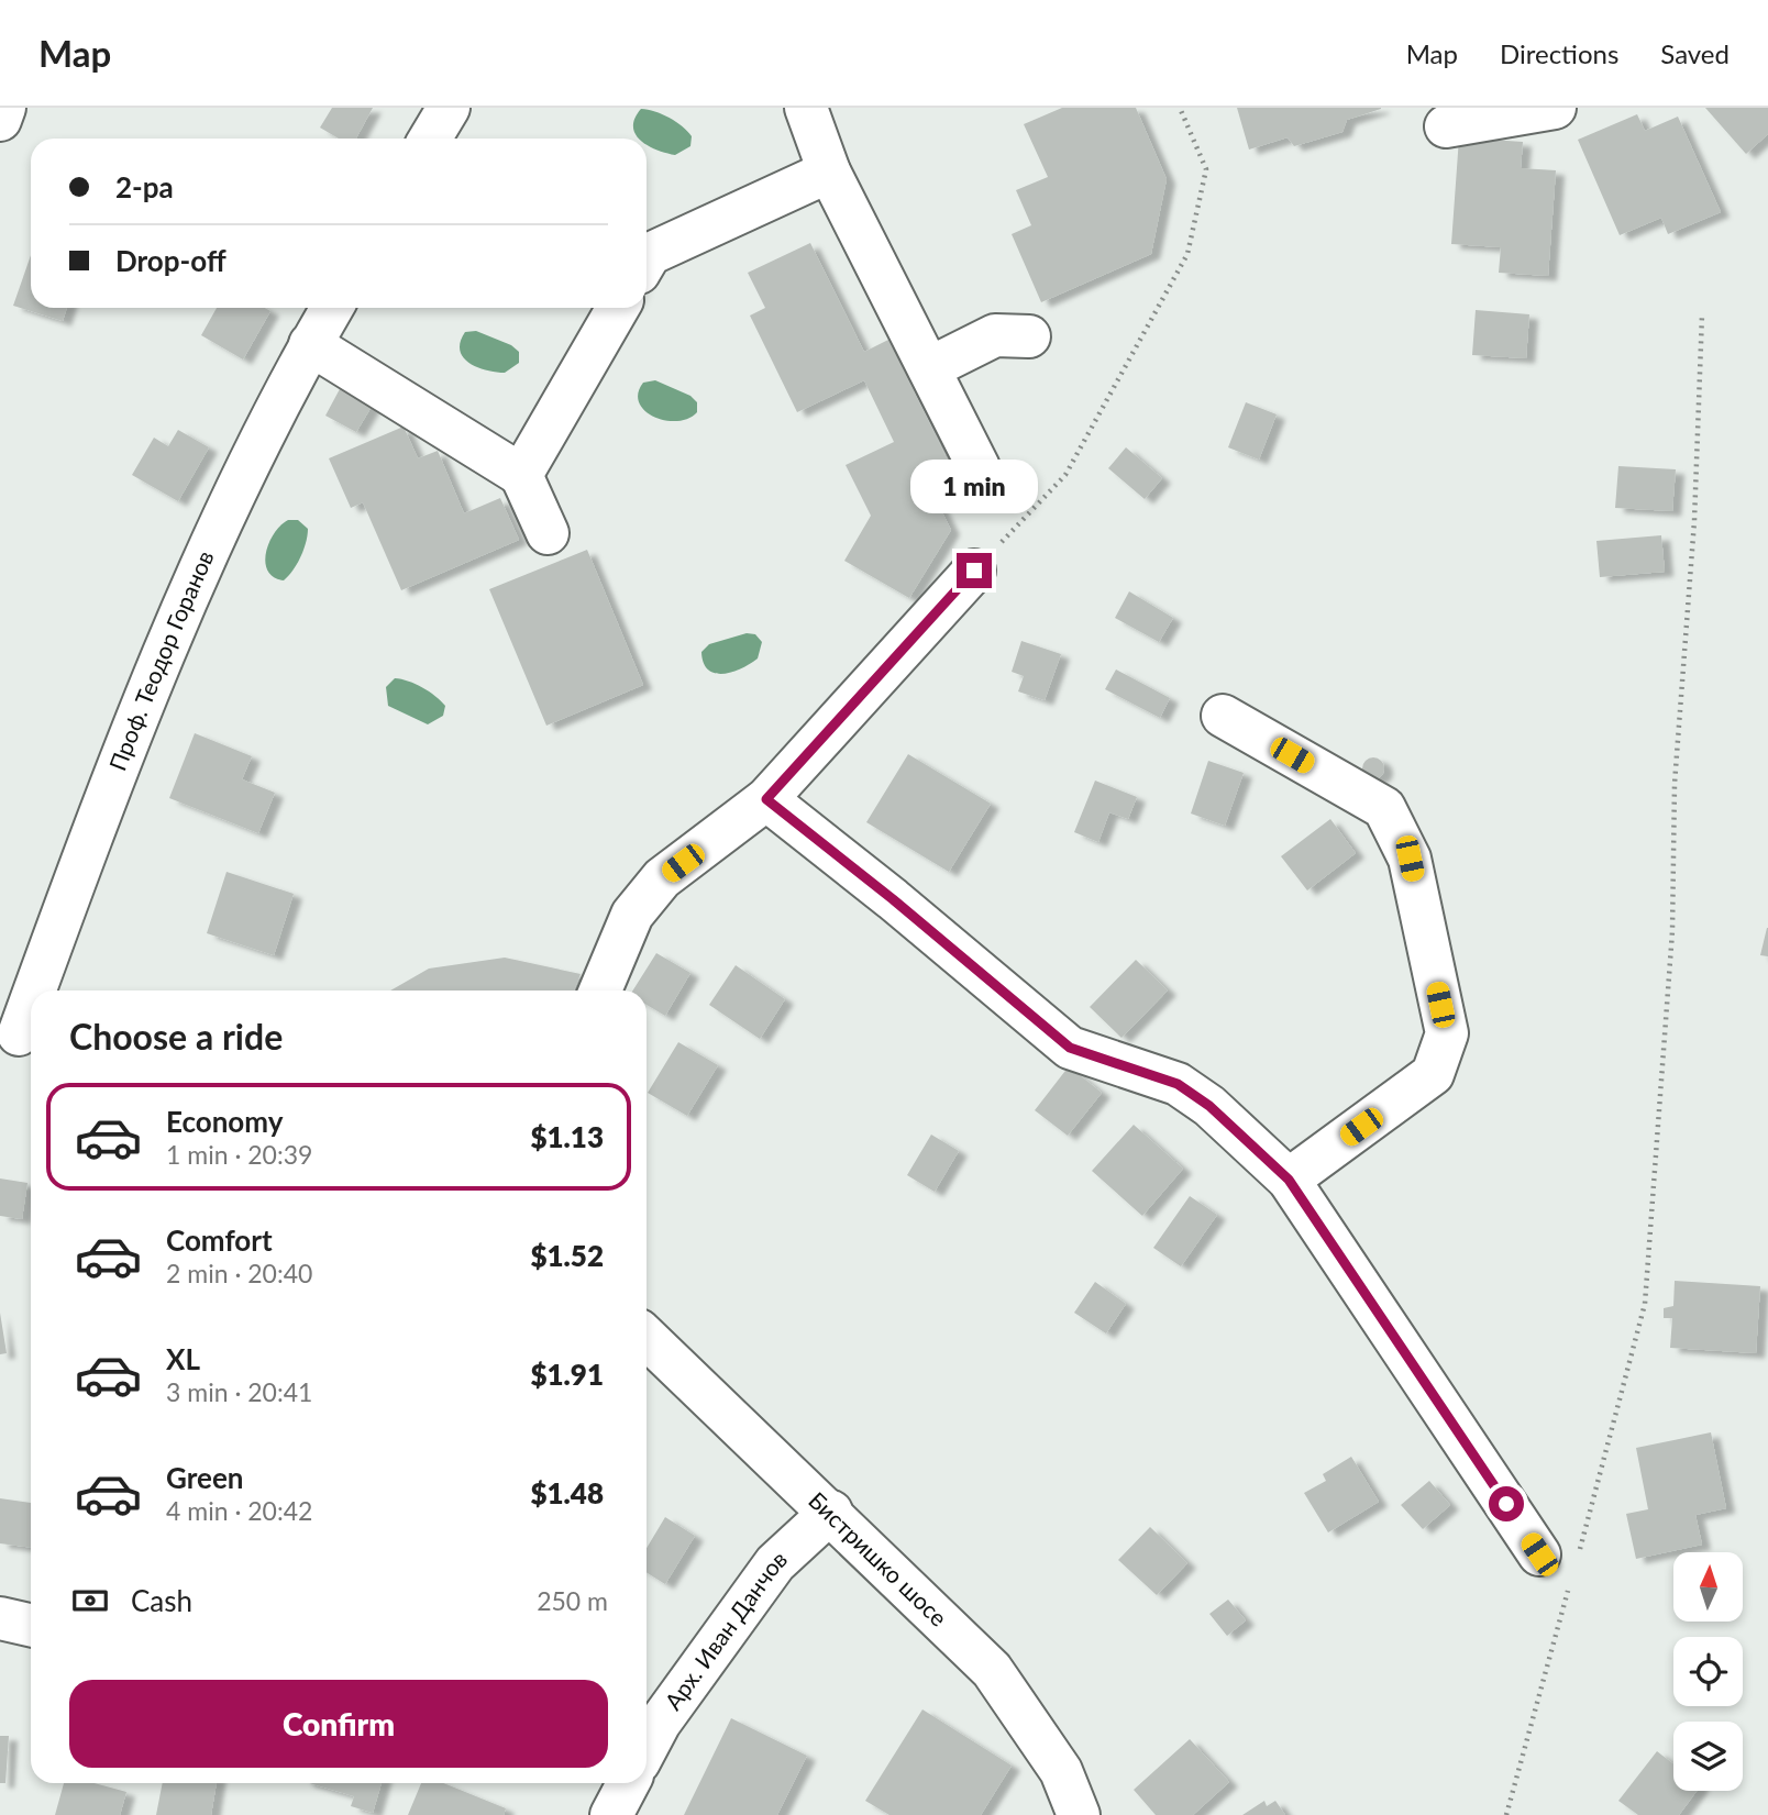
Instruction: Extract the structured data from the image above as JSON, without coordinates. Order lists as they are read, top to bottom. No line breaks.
{"streets":{"street":["Проф. Теодор Горанов","Бистришко шосе","Арх. Иван Данчов"]},"crossings":[["Бистришко шосе","Арх. Иван Данчов"]],"north":"top","page":{"header":"Map","nav":["Map","Directions","Saved"],"banner":["2-ра","Drop-off"],"bubble":"1 min","heading":"Choose a ride","list":[{"name":"Economy","note":"1 min · 20:39","value":"$1.13"},{"name":"Comfort","note":"2 min · 20:40","value":"$1.52"},{"name":"XL","note":"3 min · 20:41","value":"$1.91"},{"name":"Green","note":"4 min · 20:42","value":"$1.48"}],"pay":["Cash","250 m"],"buttons":"Confirm"}}
